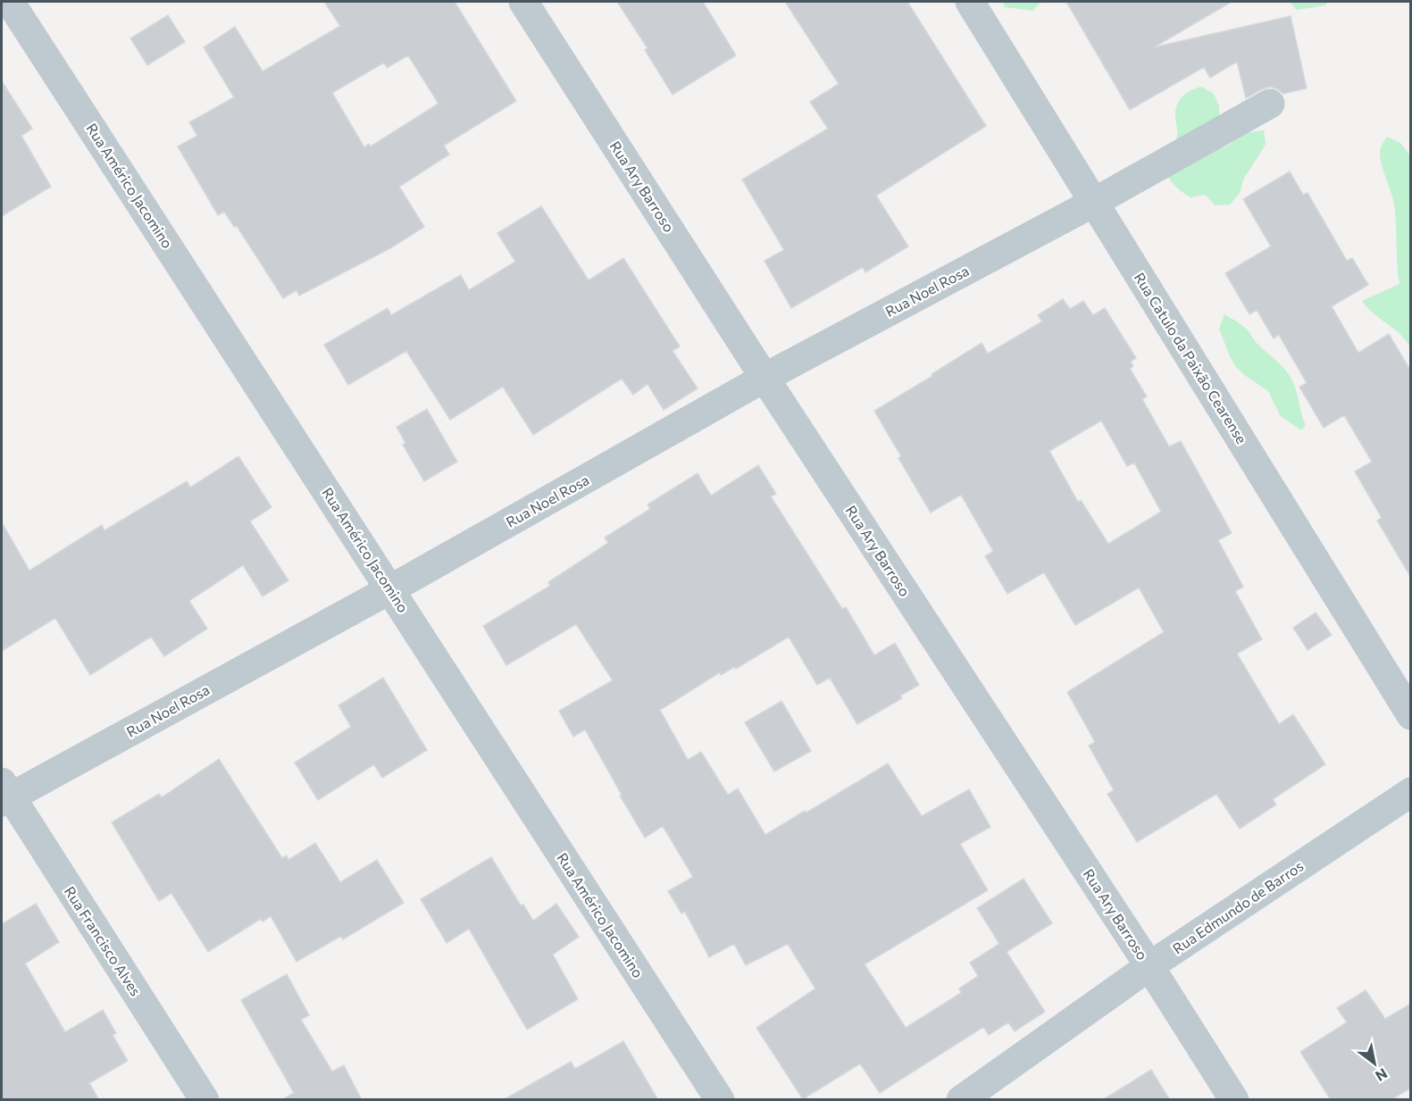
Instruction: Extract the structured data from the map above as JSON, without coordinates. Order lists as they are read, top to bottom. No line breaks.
{"streets":{"street":["Rua Américo Jacomino","Rua Ary Barroso","Rua Noel Rosa","Rua Catulo da Paixão Cearense","Rua Edmundo de Barros","Rua Francisco Alves"]},"crossings":[["Rua Américo Jacomino","Rua Noel Rosa"],["Rua Ary Barroso","Rua Noel Rosa"],["Rua Ary Barroso","Rua Edmundo de Barros"],["Rua Noel Rosa","Rua Catulo da Paixão Cearense"],["Rua Noel Rosa","Rua Francisco Alves"]],"north":"bottom right"}
